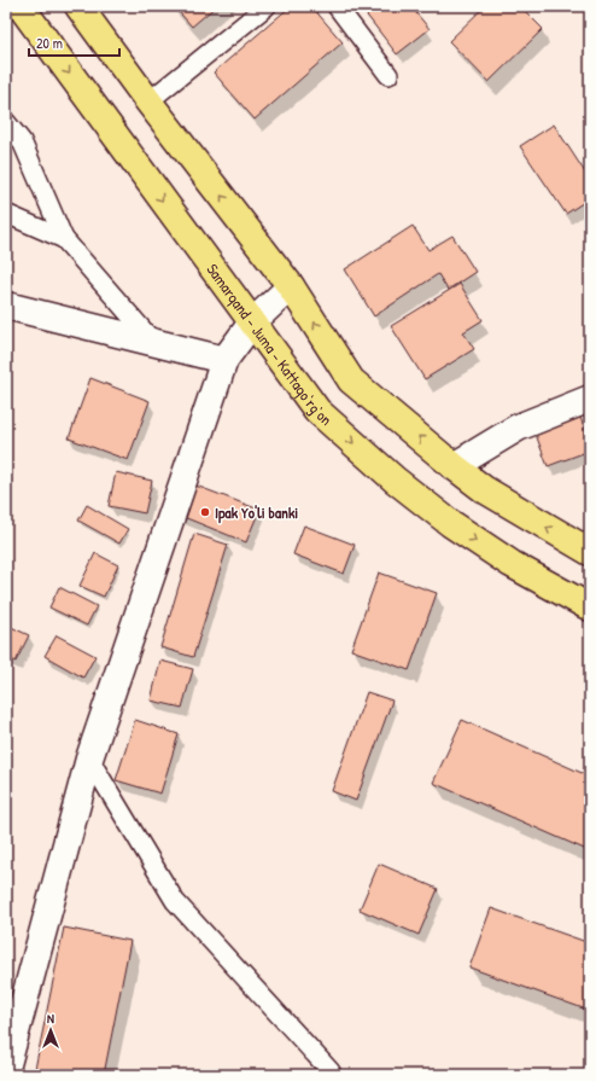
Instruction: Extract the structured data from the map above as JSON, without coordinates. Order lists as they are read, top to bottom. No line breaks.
{"streets":{"main road":["Samarqand - Juma - Kattaqo‘rg‘on"]},"places":["Ipak Yo'li banki"],"scale_bar":"20 m","north":"top"}
